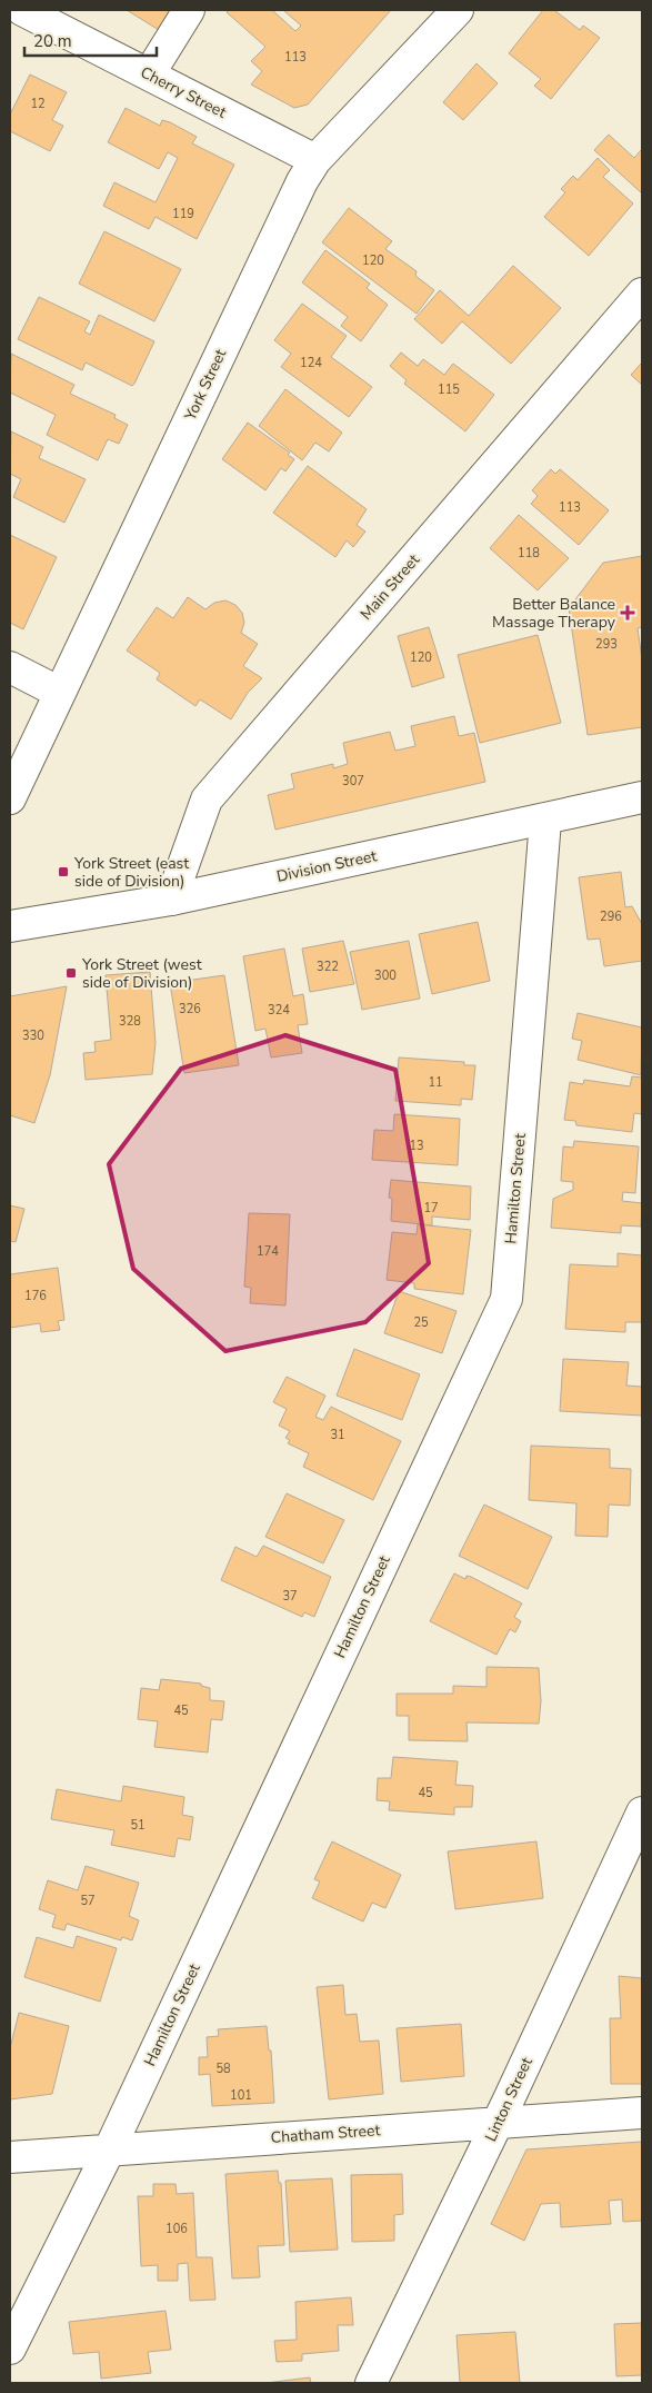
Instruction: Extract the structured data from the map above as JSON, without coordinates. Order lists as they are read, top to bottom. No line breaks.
{"streets":{"street":["Cherry Street","York Street","Main Street","Division Street","Hamilton Street","Linton Street","Chatham Street"]},"crossings":[["Cherry Street","York Street"],["Main Street","Division Street"],["Division Street","Hamilton Street"],["Hamilton Street","Chatham Street"],["Linton Street","Chatham Street"]],"places":{"health":["Better Balance Massage Therapy"],"transit":["York Street (east side of Division)","York Street (west side of Division)"]},"house_numbers":["113","12","119","120","124","115","113","118","293","120","307","296","322","300","326","324","328","330","11","13","17","174","176","25","31","37","45","45","51","57","58","101","106"],"scale_bar":"20 m"}
